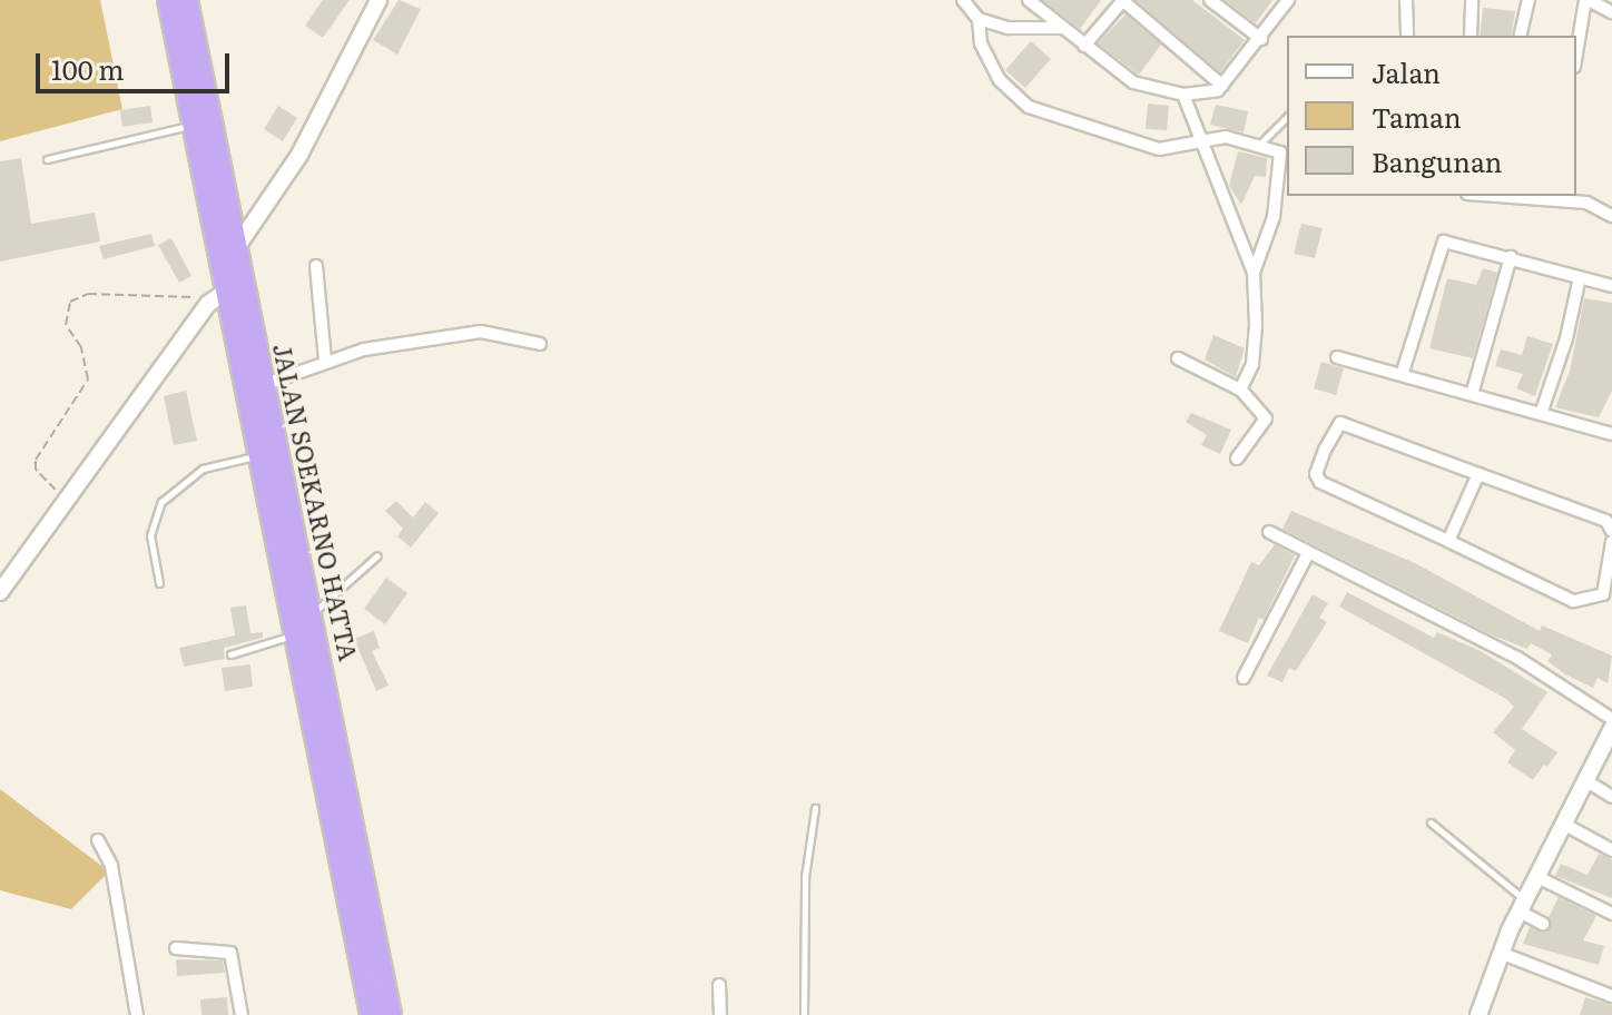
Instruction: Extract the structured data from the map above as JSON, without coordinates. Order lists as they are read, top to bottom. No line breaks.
{"streets":{"highway":["JALAN SOEKARNO HATTA"]},"legend":["Jalan","Taman","Bangunan"],"scale_bar":"100 m"}
